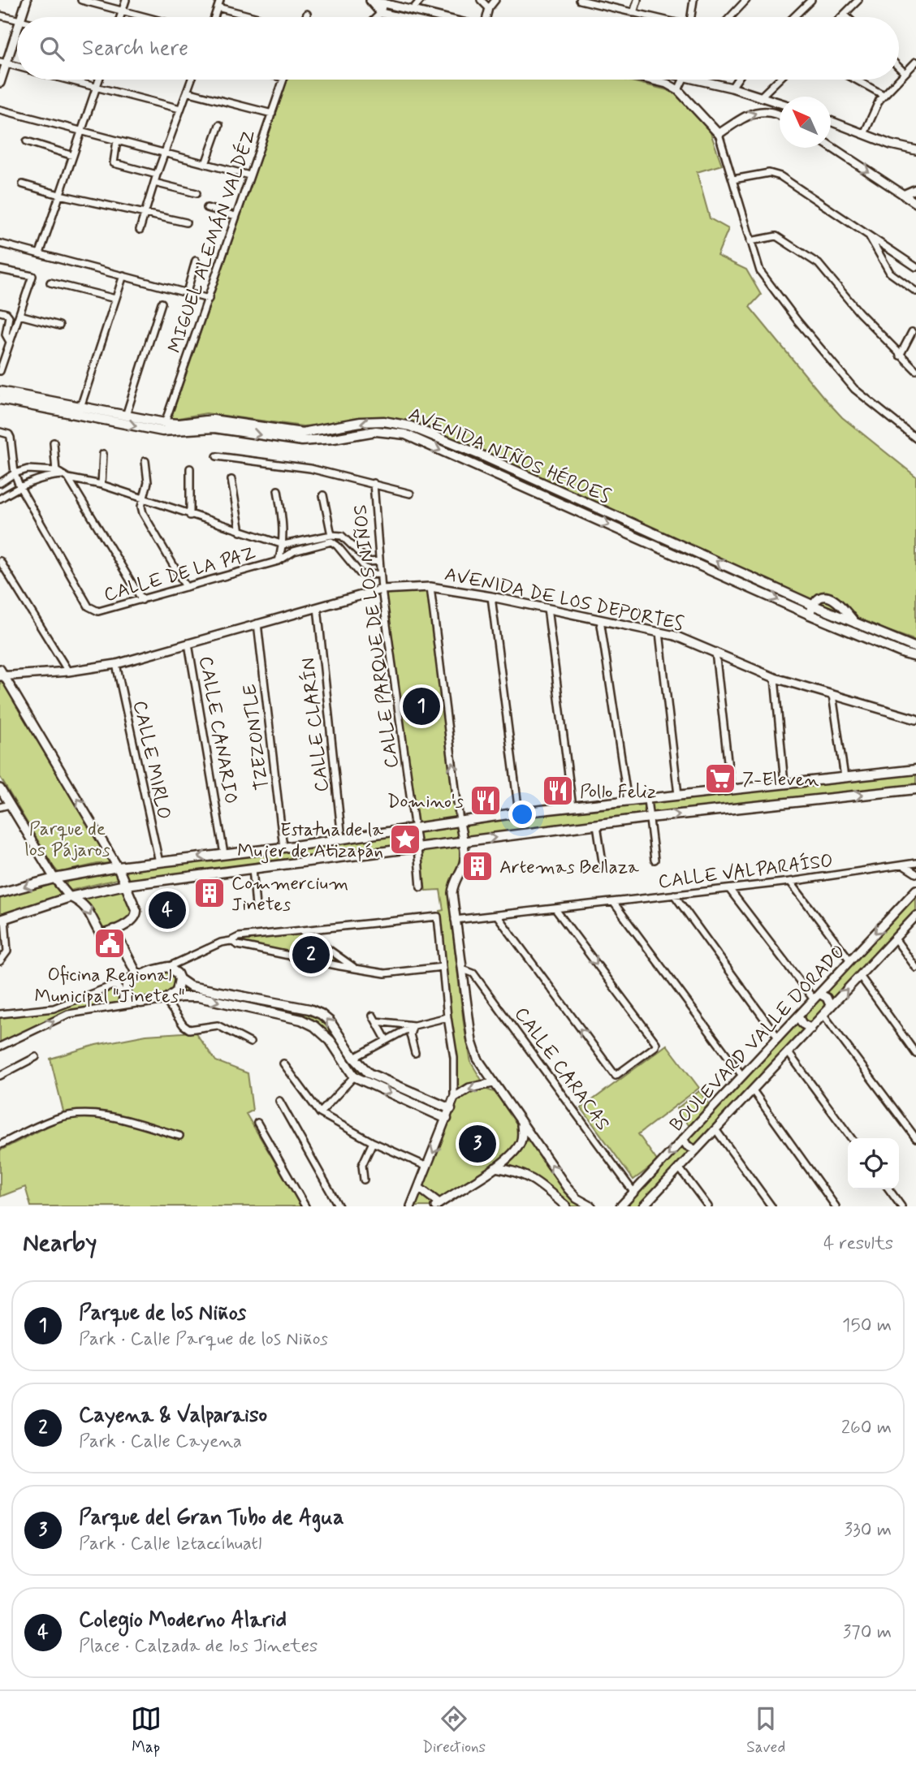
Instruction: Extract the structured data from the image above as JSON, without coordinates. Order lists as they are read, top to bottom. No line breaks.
{"streets":{"main road":["AVENIDA NIÑOS HÉROES"],"street":["MIGUEL ALEMÁN VALDÉZ","CALLE DE LA PAZ","AVENIDA DE LOS DEPORTES","CALLE PARQUE DE LOS NIÑOS","CALLE CLARÍN","CALLE CANARIO","TZEZONTLE","CALLE MIRLO","CALLE VALPARAÍSO","BOULEVARD VALLE DORADO","CALLE CARACAS"]},"crossings":[["MIGUEL ALEMÁN VALDÉZ","AVENIDA NIÑOS HÉROES"],["AVENIDA DE LOS DEPORTES","CALLE PARQUE DE LOS NIÑOS"],["AVENIDA DE LOS DEPORTES","CALLE CLARÍN"],["AVENIDA DE LOS DEPORTES","CALLE CANARIO"],["AVENIDA DE LOS DEPORTES","TZEZONTLE"],["AVENIDA DE LOS DEPORTES","CALLE MIRLO"],["BOULEVARD VALLE DORADO","CALLE CARACAS"]],"parks":["Parque de los Pájaros"],"places":{"supermarket":["7-Eleven"],"restaurant":["Pollo Feliz","Domino's"],"place":["Estatua de la Mujer de Atizapán"],"building":["Artemas Bellaza","Commercium Jinetes"],"public building":["Oficina Regional Municipal \"Jinetes\""]},"north":"top left","page":{"search":"Search here","pins":["1","4","2","3"],"heading":["Nearby","4 results"],"list":[{"mark":"1","name":"Parque de los Niños","note":"Park · Calle Parque de los Niños","value":"150 m"},{"mark":"2","name":"Cayena & Valparaiso","note":"Park · Calle Cayena","value":"260 m"},{"mark":"3","name":"Parque del Gran Tubo de Agua","note":"Park · Calle Iztaccíhuatl","value":"330 m"},{"mark":"4","name":"Colegio Moderno Alarid","note":"Place · Calzada de los Jinetes","value":"370 m"}],"nav":["Map","Directions","Saved"]}}
